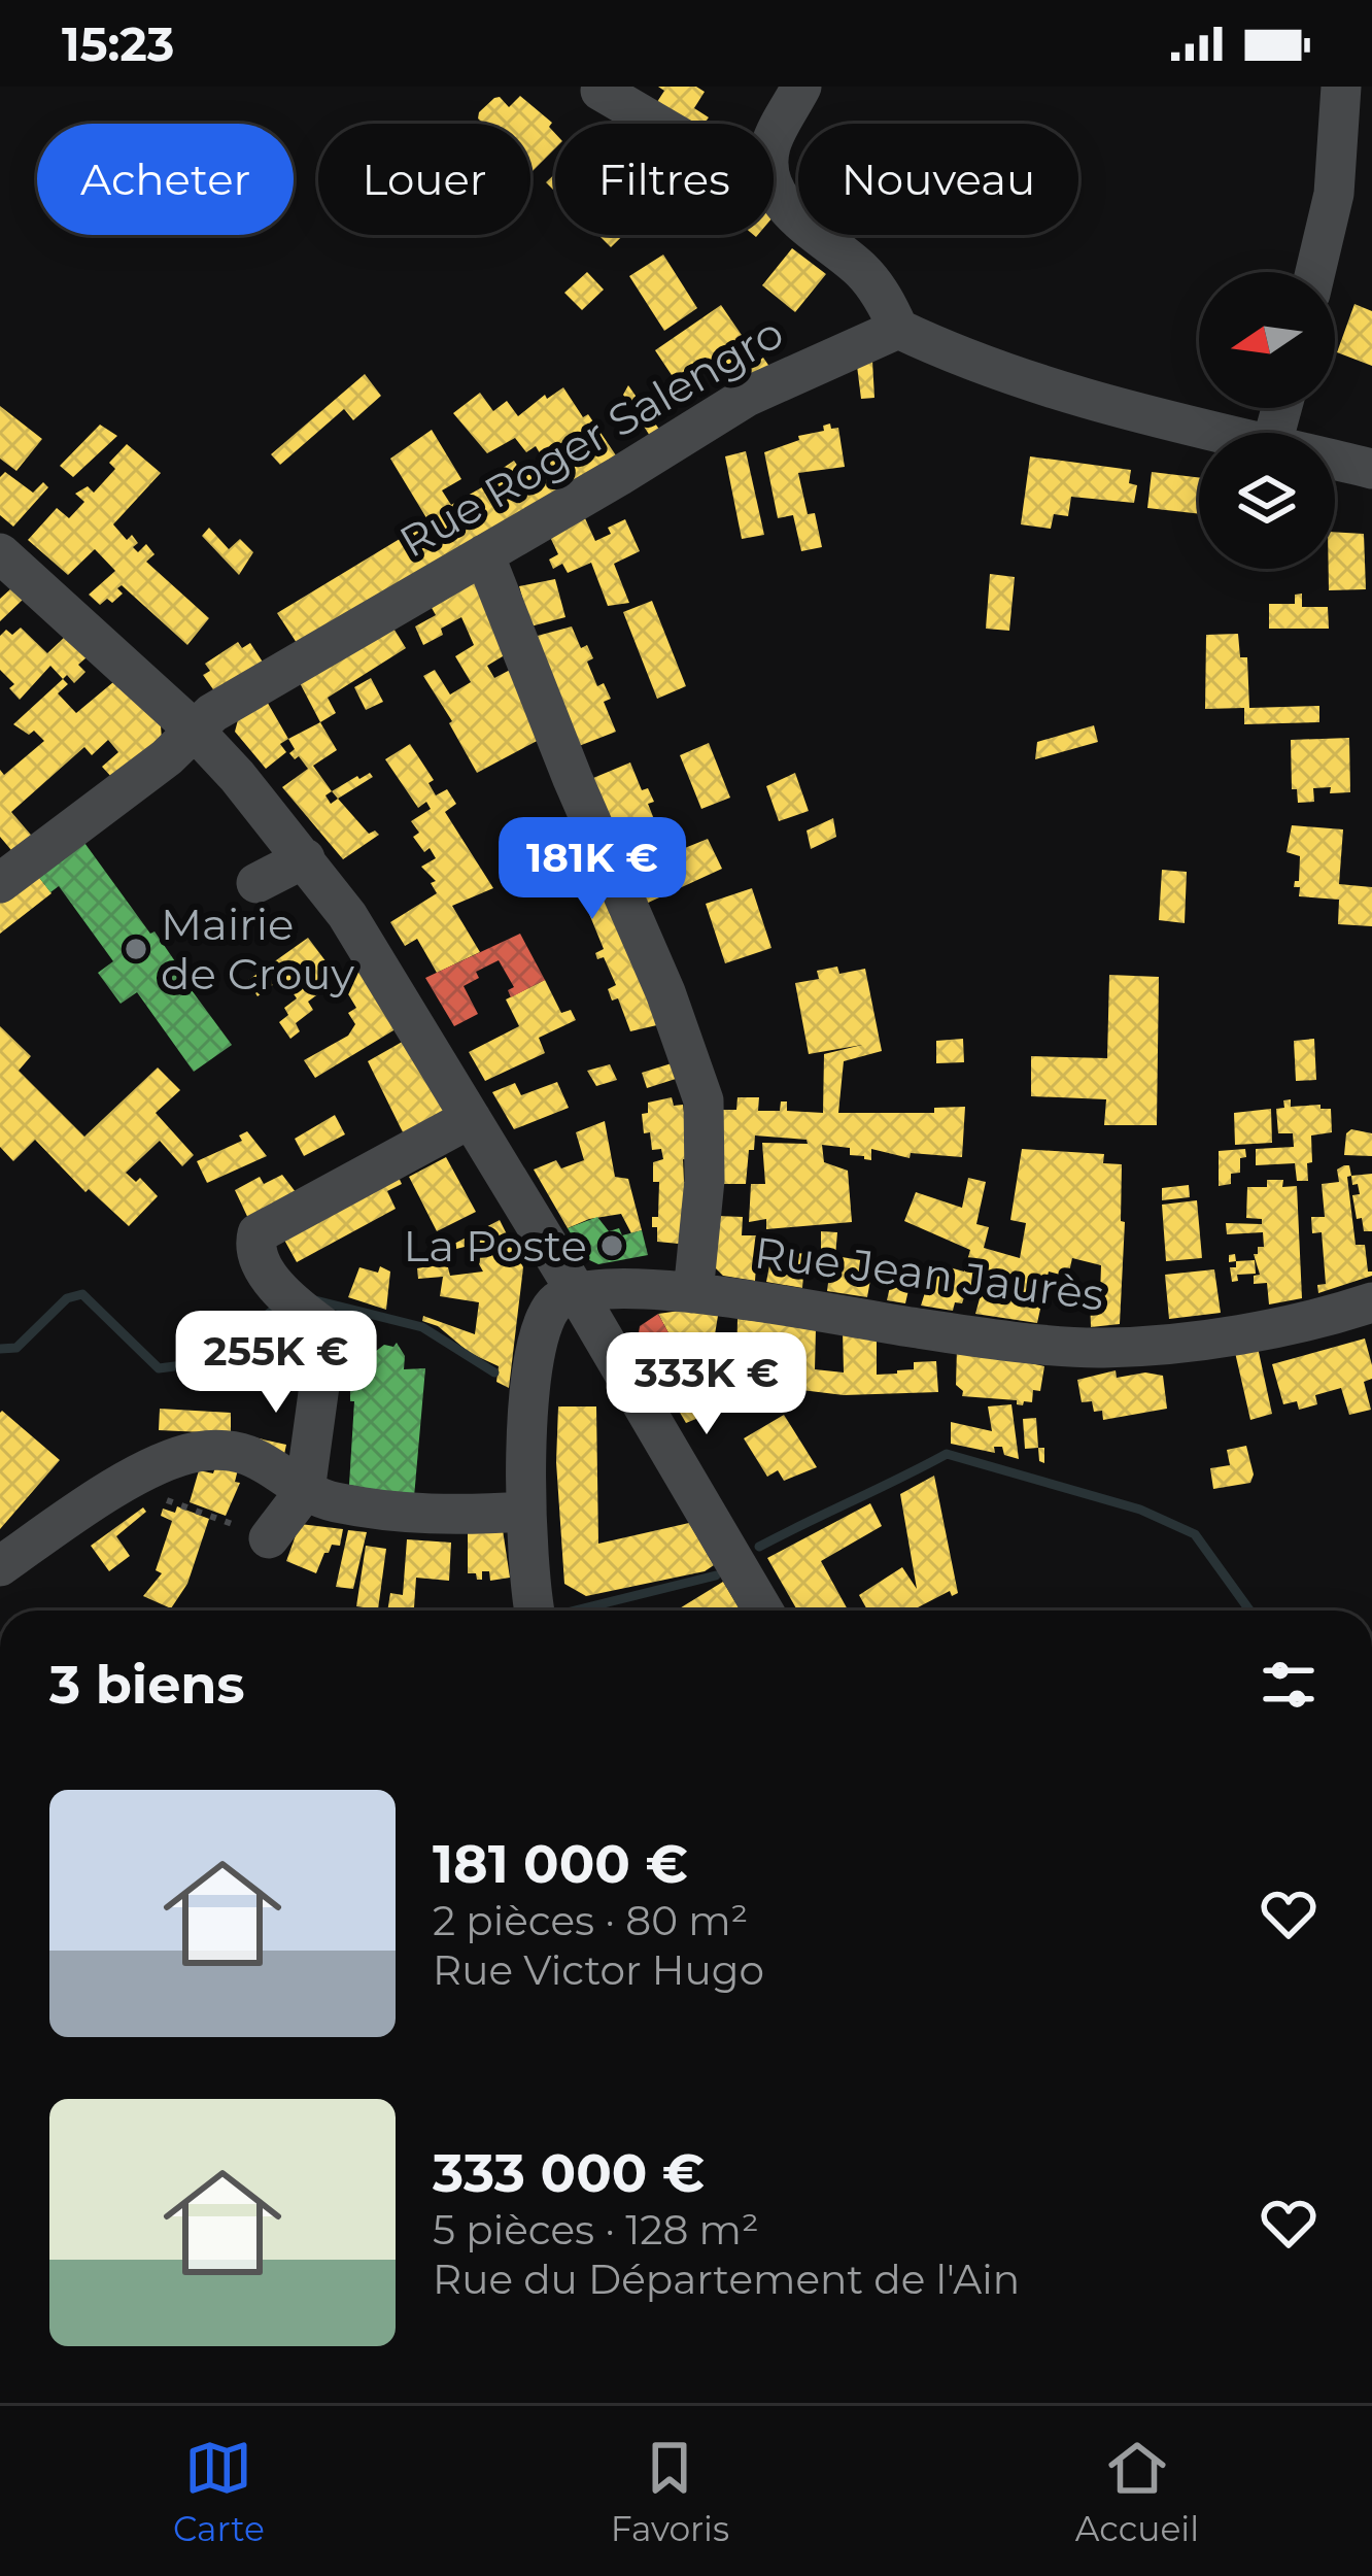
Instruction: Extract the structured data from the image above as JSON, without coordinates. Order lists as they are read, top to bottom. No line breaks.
{"streets":{"street":["Rue Roger Salengro","Rue Jean Jaurès"]},"places":["Mairie de Crouy","La Poste"],"north":"left","page":{"status":"15:23","chip":["Acheter","Louer","Filtres","Nouveau"],"price":["181K €","255K €","333K €"],"heading":"3 biens","list":[{"name":"181 000 €","note":"2 pièces · 80 m² · Rue Victor Hugo"},{"name":"333 000 €","note":"5 pièces · 128 m² · Rue du Département de l'Ain"}],"tabs":["Carte","Favoris","Accueil"]}}
